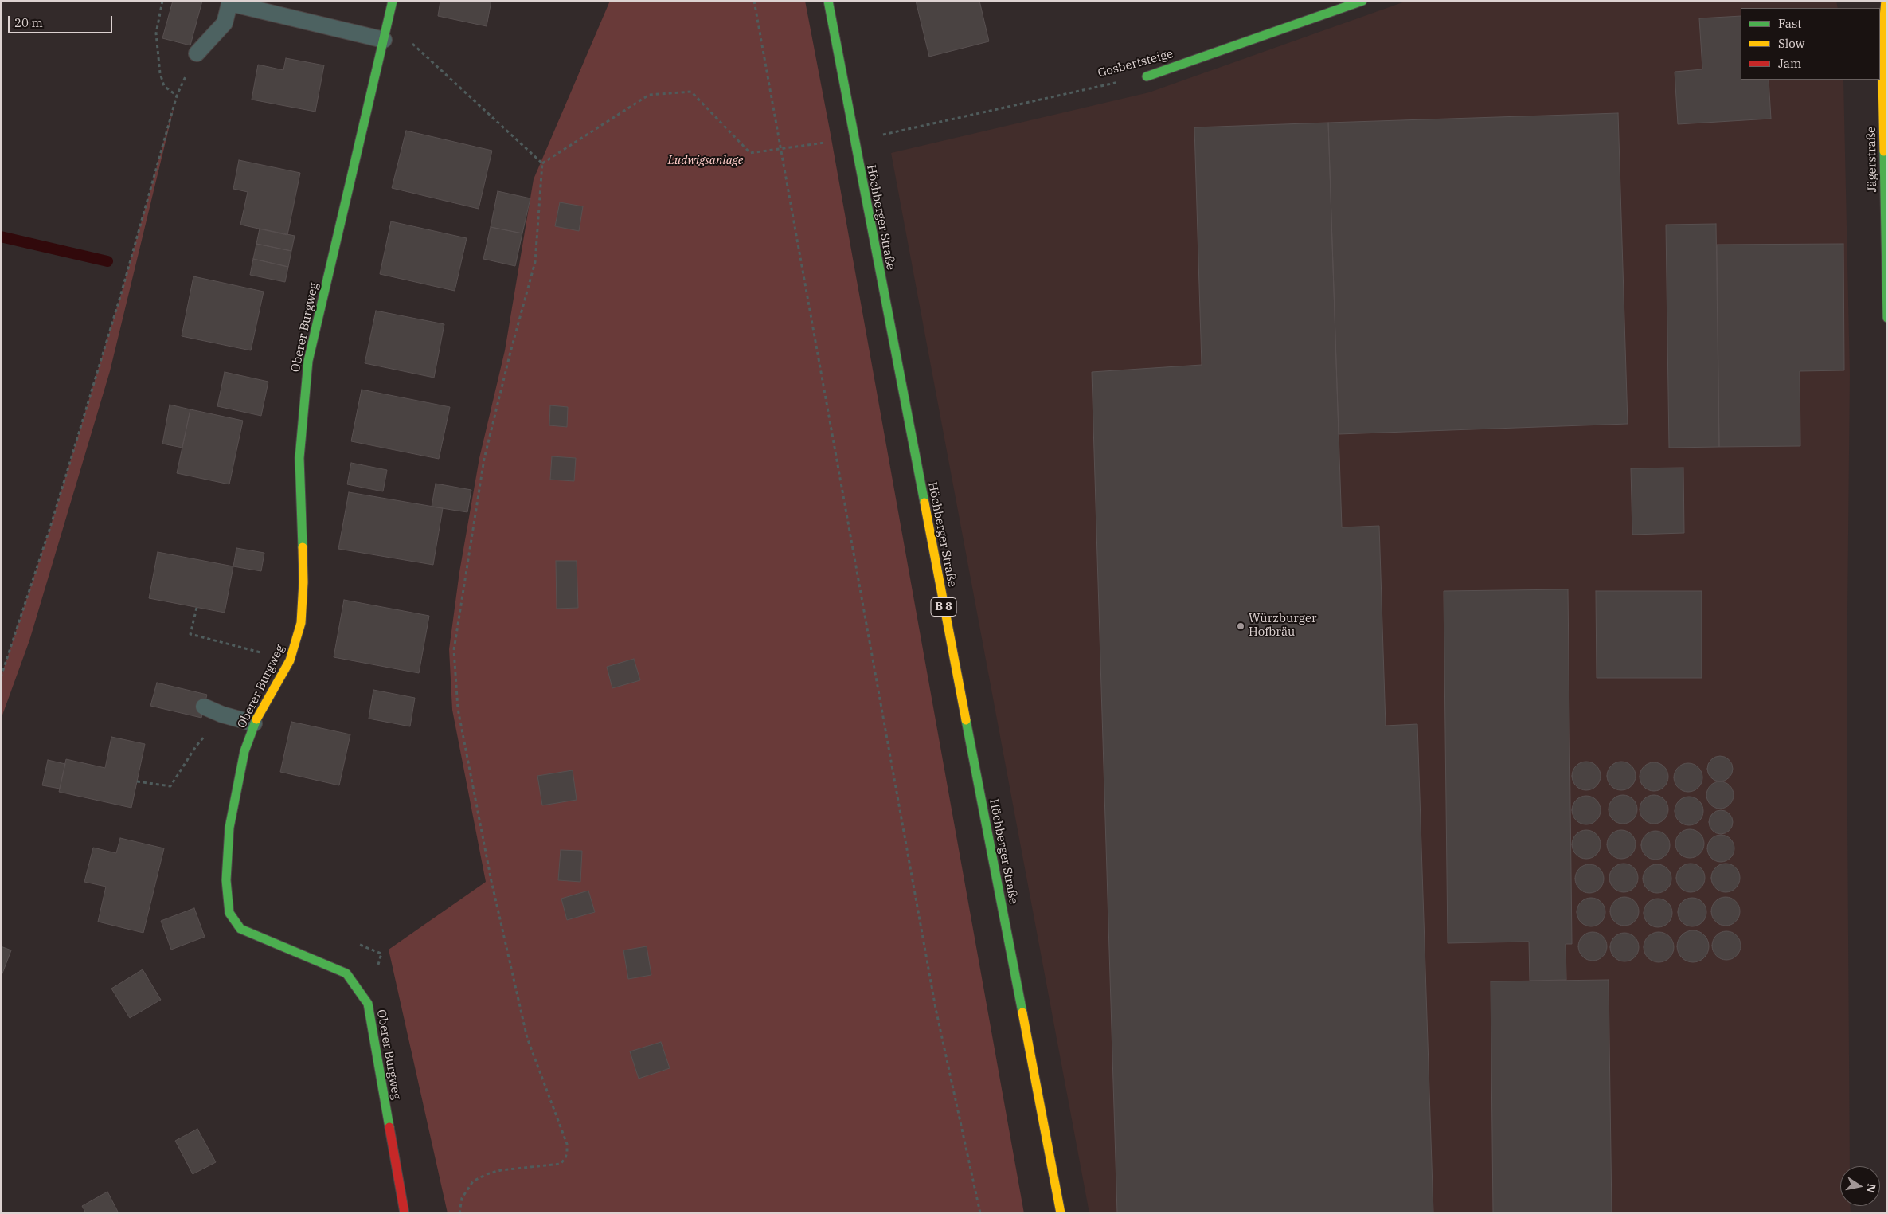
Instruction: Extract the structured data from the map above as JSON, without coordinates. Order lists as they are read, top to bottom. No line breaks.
{"streets":{"street":["Gosbertsteige","Jägerstraße","Höchberger Straße","Oberer Burgweg","B 8"]},"parks":["Ludwigsanlage"],"places":["Würzburger Hofbräu"],"legend":["Fast","Slow","Jam"],"scale_bar":"20 m","north":"right"}
